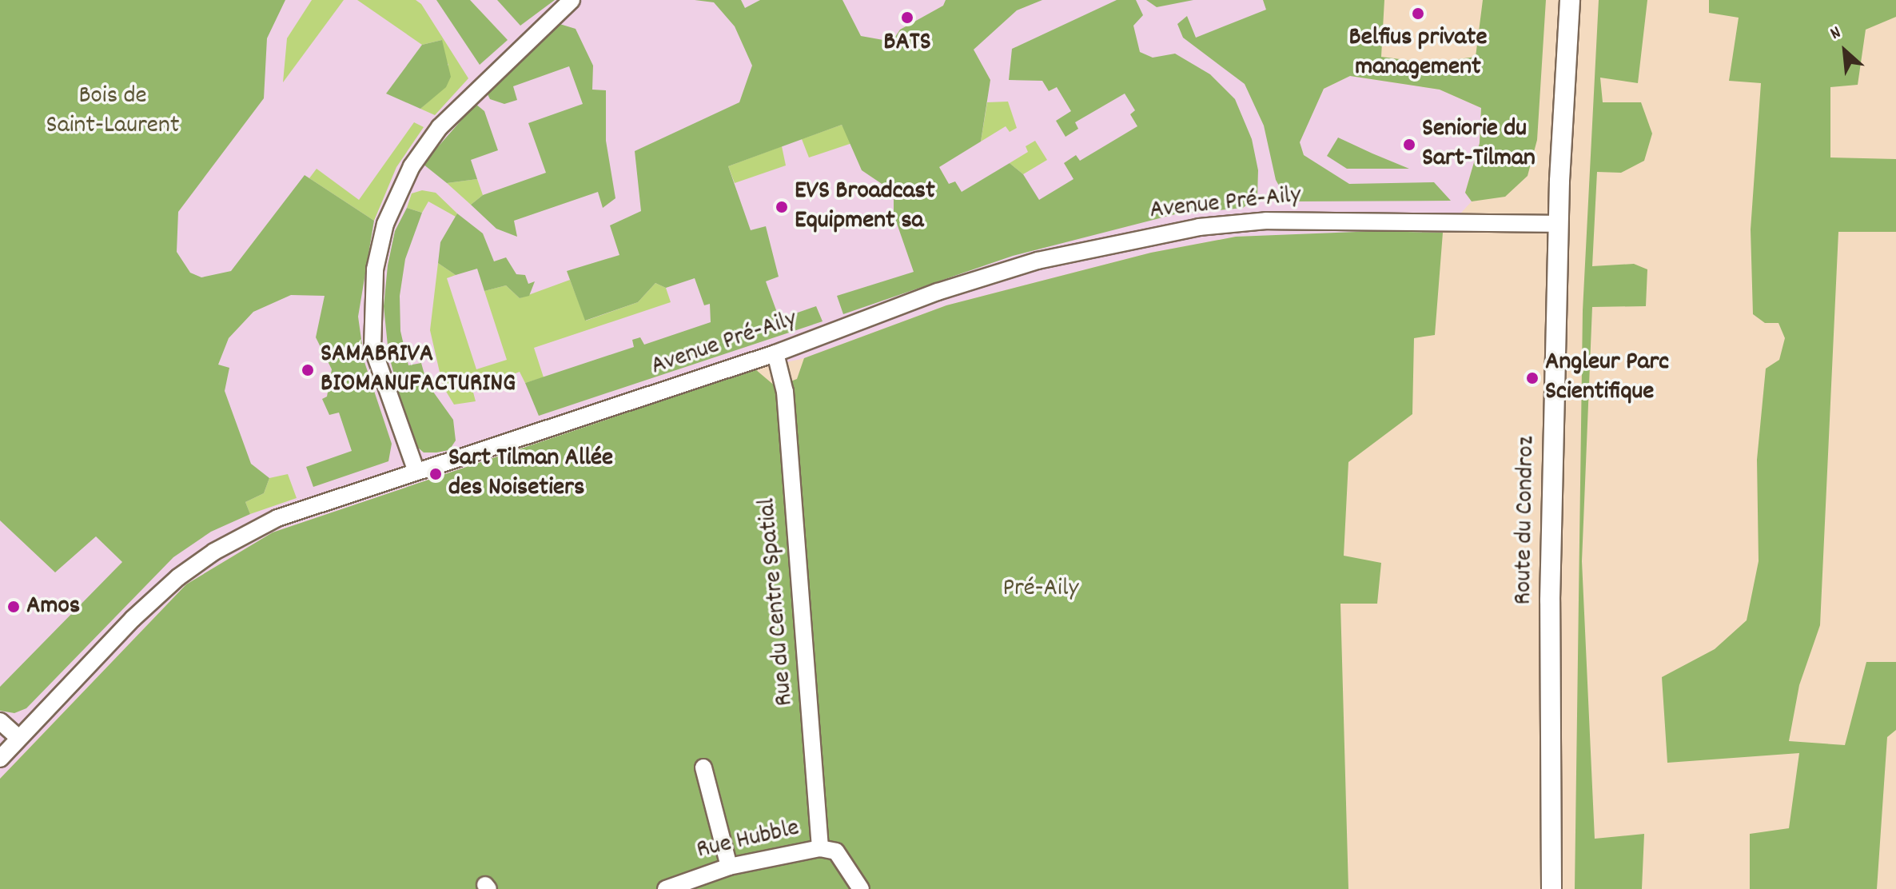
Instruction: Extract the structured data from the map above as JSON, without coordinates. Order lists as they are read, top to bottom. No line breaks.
{"streets":{"main road":["Route du Condroz"],"street":["Avenue Pré-Aily","Rue du Centre Spatial","Rue Hubble"]},"crossings":[["Avenue Pré-Aily","Route du Condroz"],["Avenue Pré-Aily","Rue du Centre Spatial"],["Rue du Centre Spatial","Rue Hubble"]],"parks":["Bois de Saint-Laurent","Pré-Aily"],"places":["Belfius private management","BATS","Seniorie du Sart-Tilman","EVS Broadcast Equipment sa","SAMABRIVA BIOMANUFACTURING","Angleur Parc Scientifique","Sart Tilman Allée des Noisetiers","Amos"],"north":"top left"}
